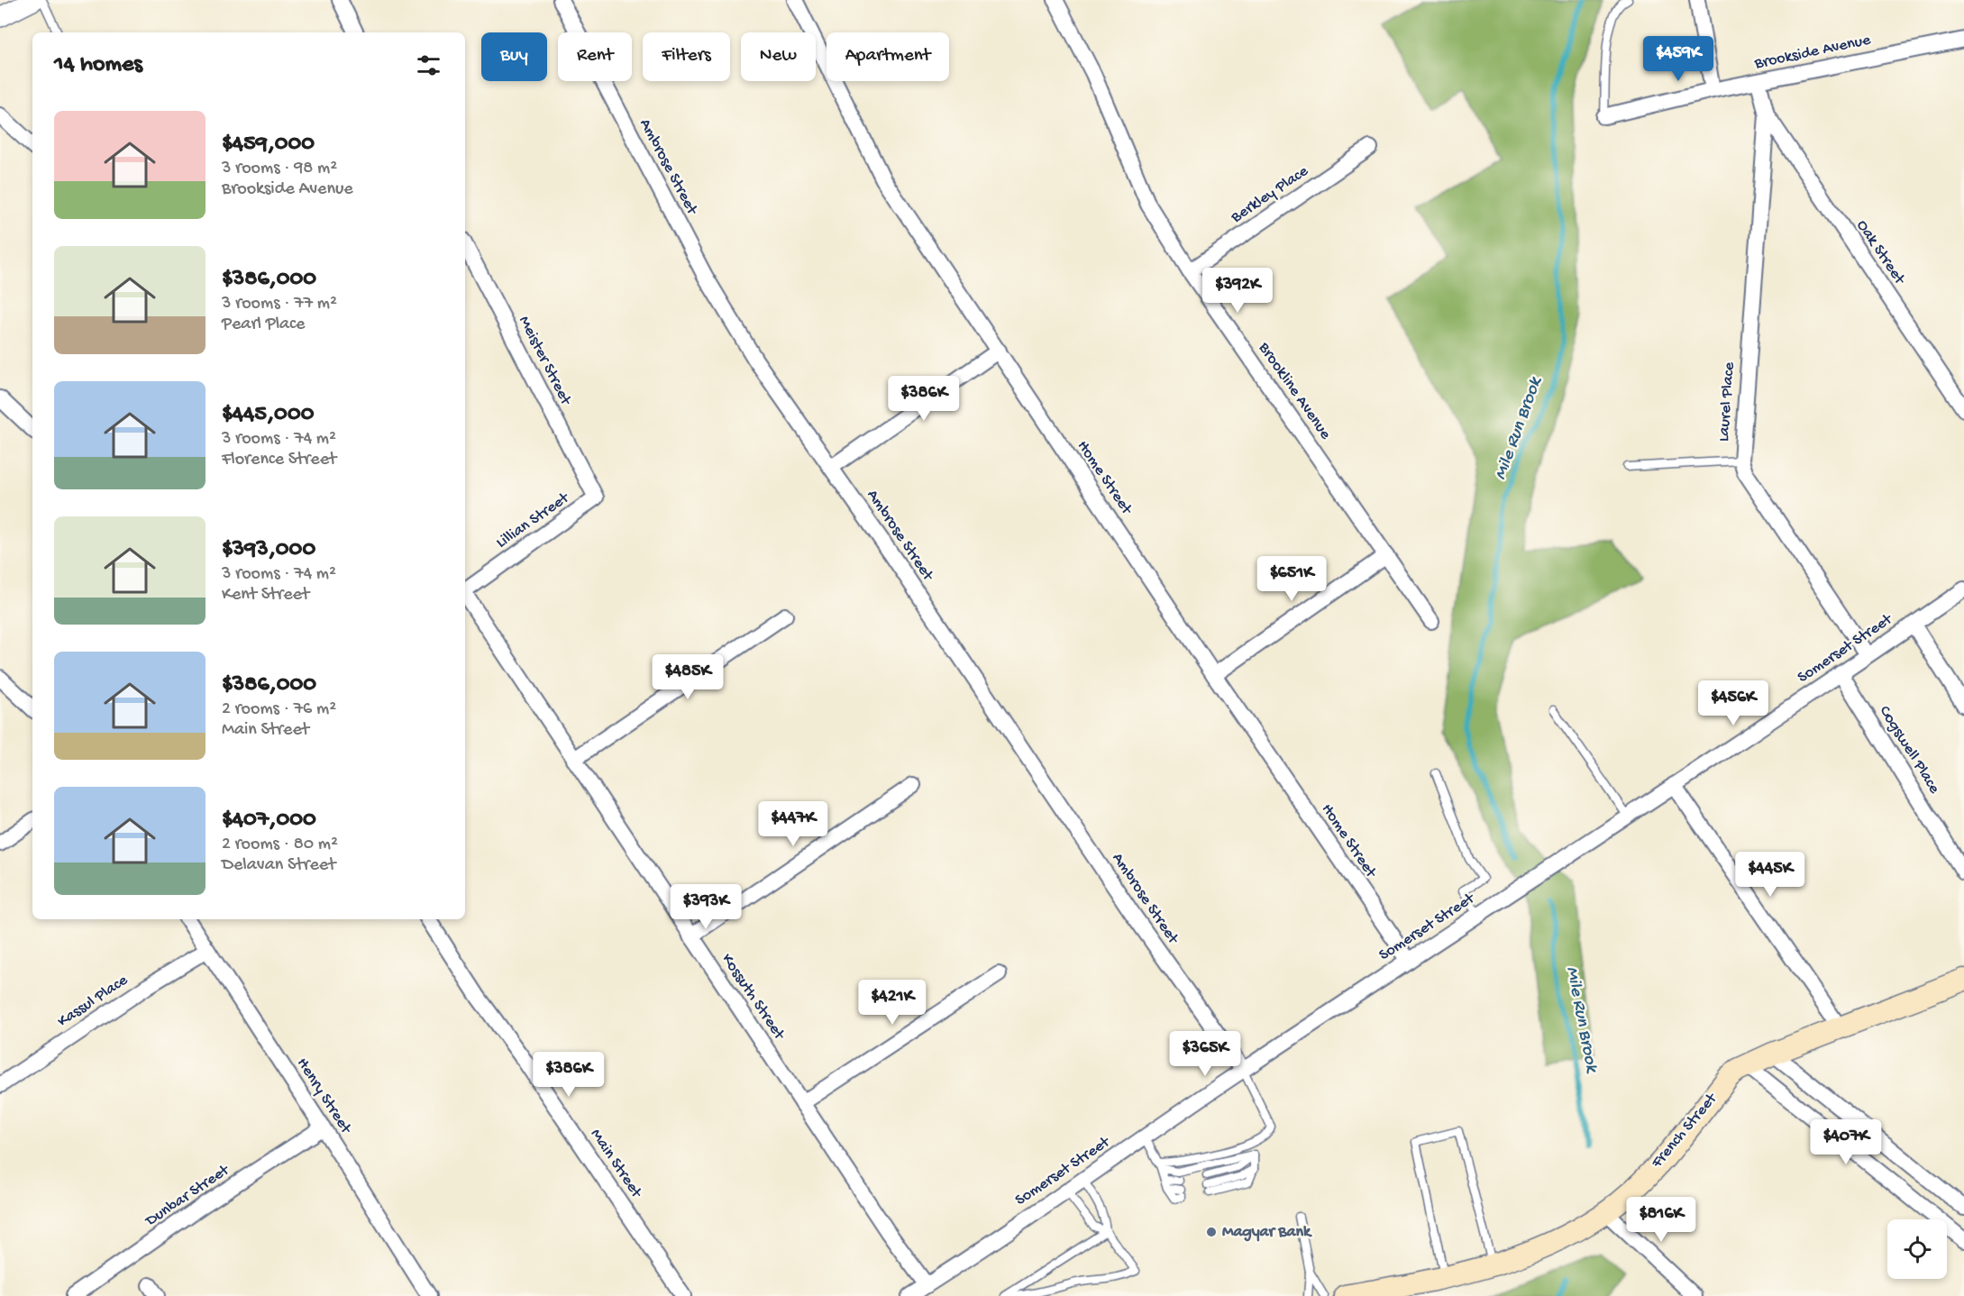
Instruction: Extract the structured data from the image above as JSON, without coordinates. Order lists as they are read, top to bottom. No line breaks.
{"streets":{"main road":["French Street"],"street":["Brookside Avenue","Ambrose Street","Berkley Place","Oak Street","Meister Street","Brookline Avenue","Laurel Place","Home Street","Lillian Street","Somerset Street","Cogswell Place","Kossuth Street","Kassul Place","Henry Street","Main Street","Dunbar Street"]},"crossings":[["Ambrose Street","Somerset Street"],["Berkley Place","Brookline Avenue"],["Oak Street","Laurel Place"],["Meister Street","Lillian Street"],["Laurel Place","Somerset Street"],["Home Street","Somerset Street"],["Somerset Street","Cogswell Place"],["Somerset Street","Kossuth Street"],["Kassul Place","Henry Street"],["Henry Street","Dunbar Street"]],"water":["Mile Run Brook"],"places":["Magyar Bank"],"page":{"chip":["Buy","Rent","Filters","New","Apartment"],"heading":"14 homes","price":["$459K","$392K","$386K","$651K","$485K","$456K","$447K","$445K","$393K","$421K","$365K","$386K","$407K","$816K"],"list":[{"name":"$459,000","note":"3 rooms · 98 m² · Brookside Avenue"},{"name":"$386,000","note":"3 rooms · 77 m² · Pearl Place"},{"name":"$445,000","note":"3 rooms · 74 m² · Florence Street"},{"name":"$393,000","note":"3 rooms · 74 m² · Kent Street"},{"name":"$386,000","note":"2 rooms · 76 m² · Main Street"},{"name":"$407,000","note":"2 rooms · 80 m² · Delavan Street"}]}}
